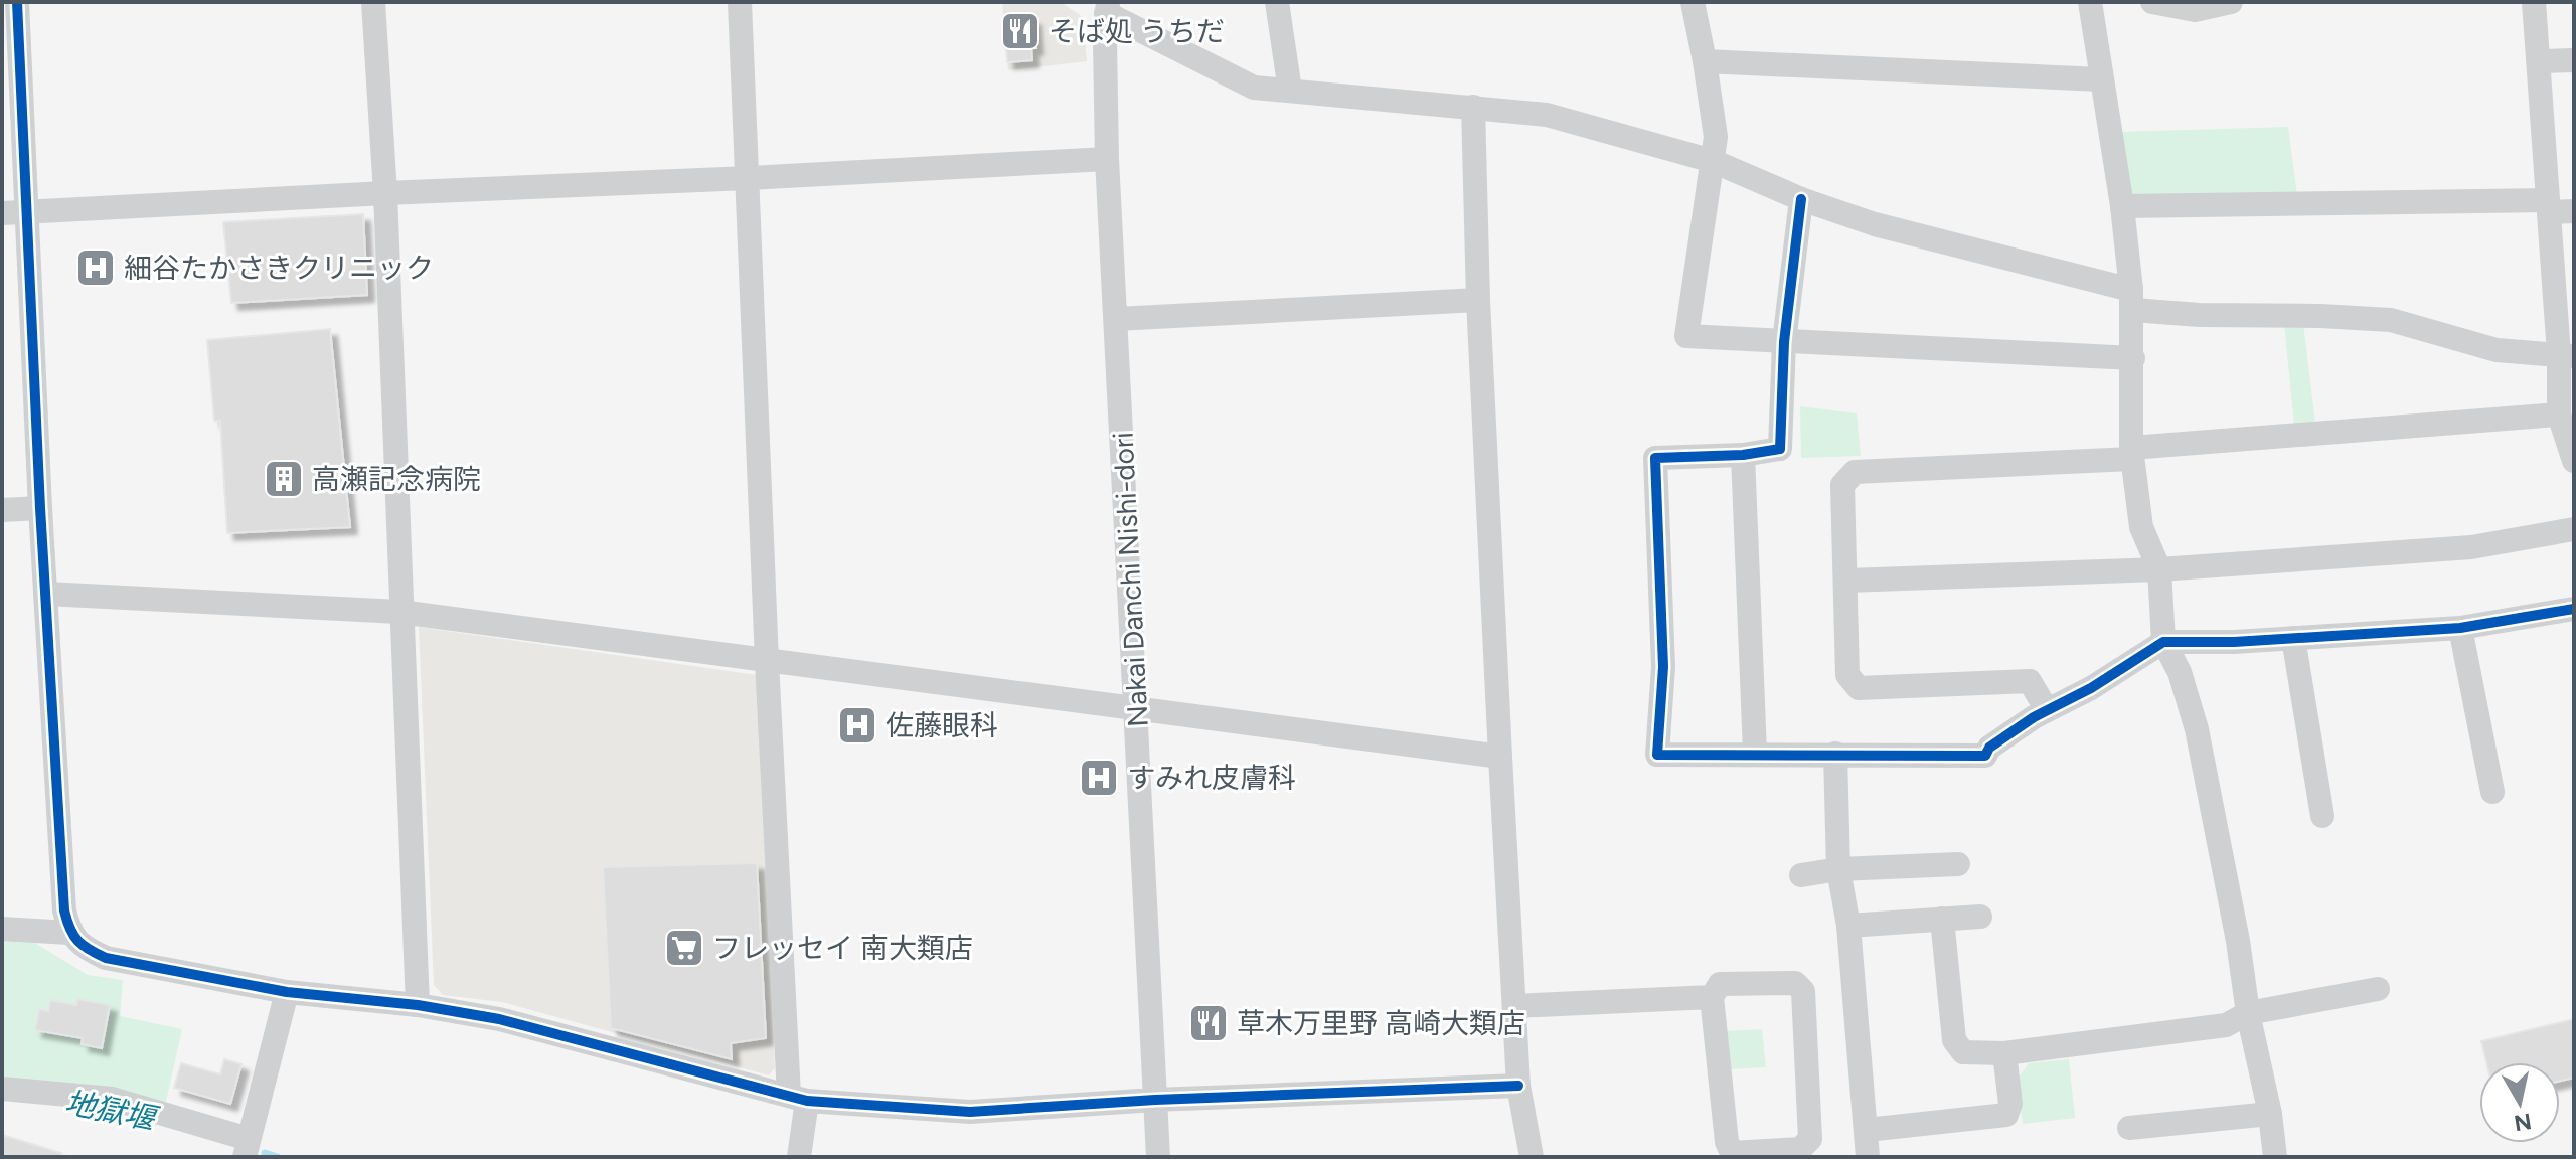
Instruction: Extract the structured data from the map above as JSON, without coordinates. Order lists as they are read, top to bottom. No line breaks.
{"streets":{"street":["Nakai Danchi Nishi-dori"]},"water":["地獄堰"],"places":{"restaurant":["そば処 うちだ","草木万里野 高崎大類店"],"hospital":["細谷たかさきクリニック","佐藤眼科","すみれ皮膚科"],"building":["高瀬記念病院"],"supermarket":["フレッセイ 南大類店"]},"north":"bottom"}
